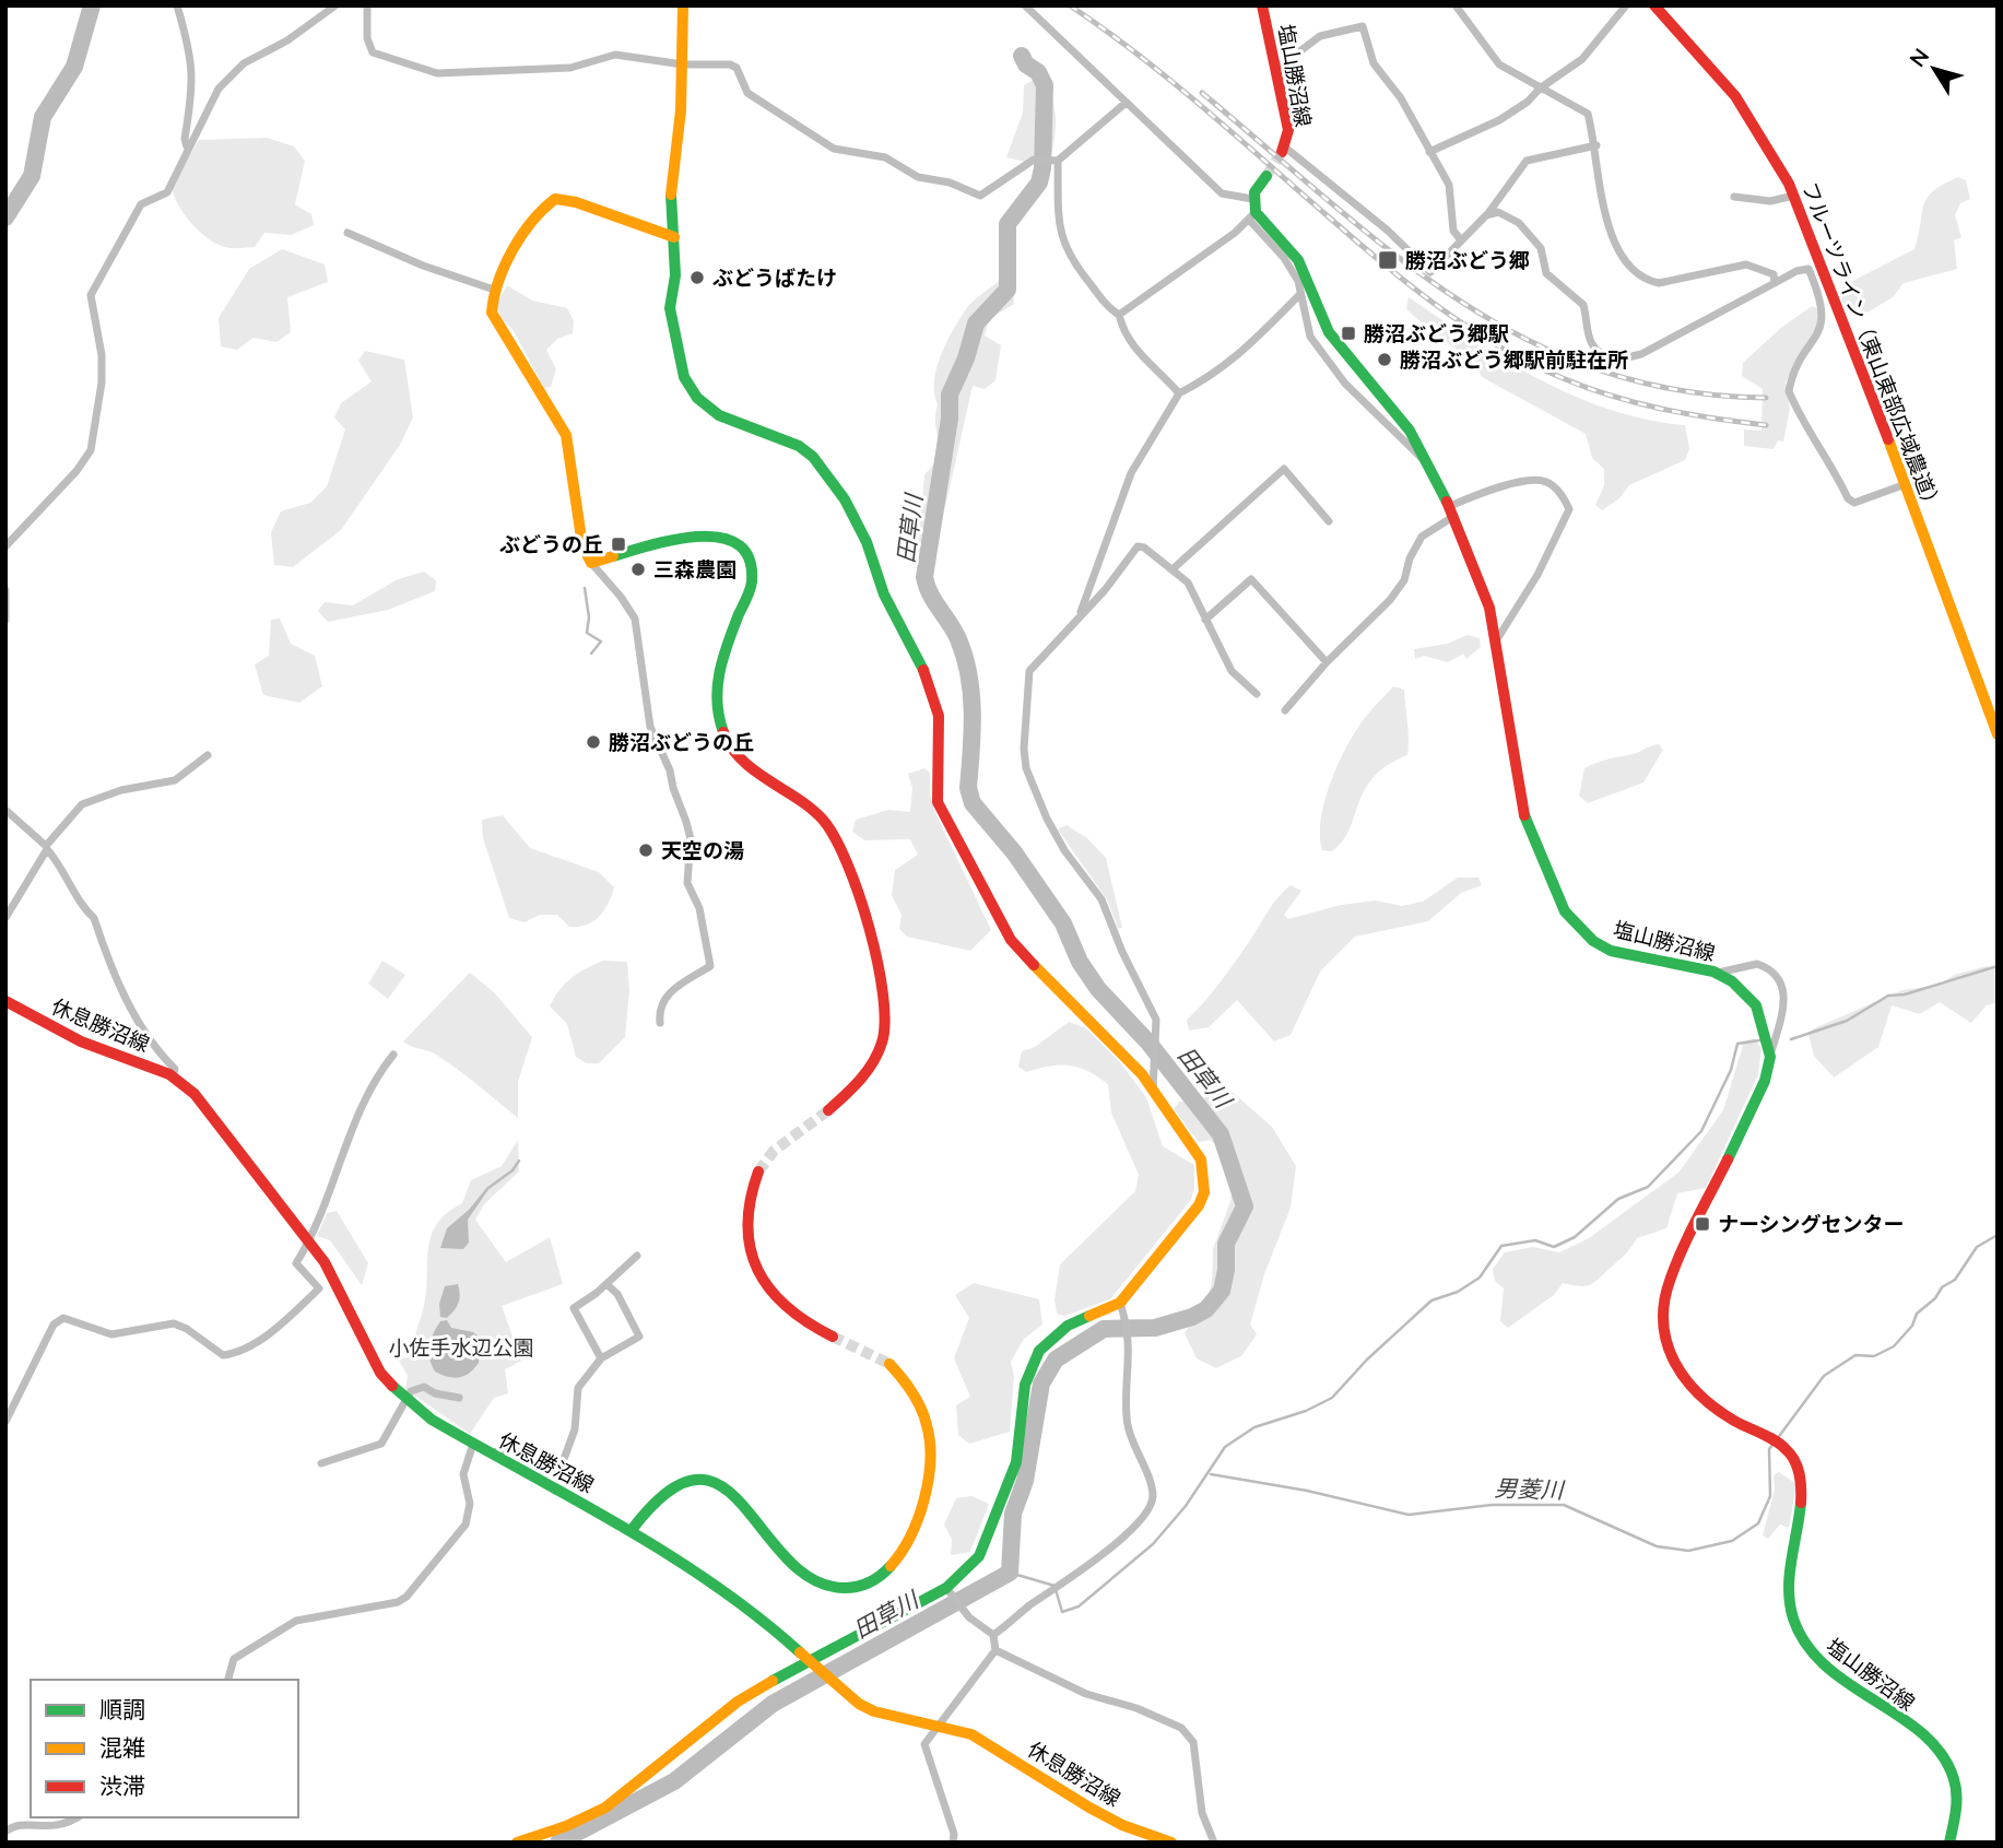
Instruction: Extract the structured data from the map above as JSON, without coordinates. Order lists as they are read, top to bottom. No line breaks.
{"streets":{"street":["塩山勝沼線","フルーツライン（東山東部広域農道）","休息勝沼線"]},"water":["田草川","男菱川"],"parks":["小佐手水辺公園"],"places":{"transit":["勝沼ぶどう郷","勝沼ぶどう郷駅","ぶどうの丘","ナーシングセンター"],"other":["ぶどうばたけ","勝沼ぶどう郷駅前駐在所","三森農園","勝沼ぶどうの丘","天空の湯"]},"legend":["順調","混雑","渋滞"],"north":"top left"}
